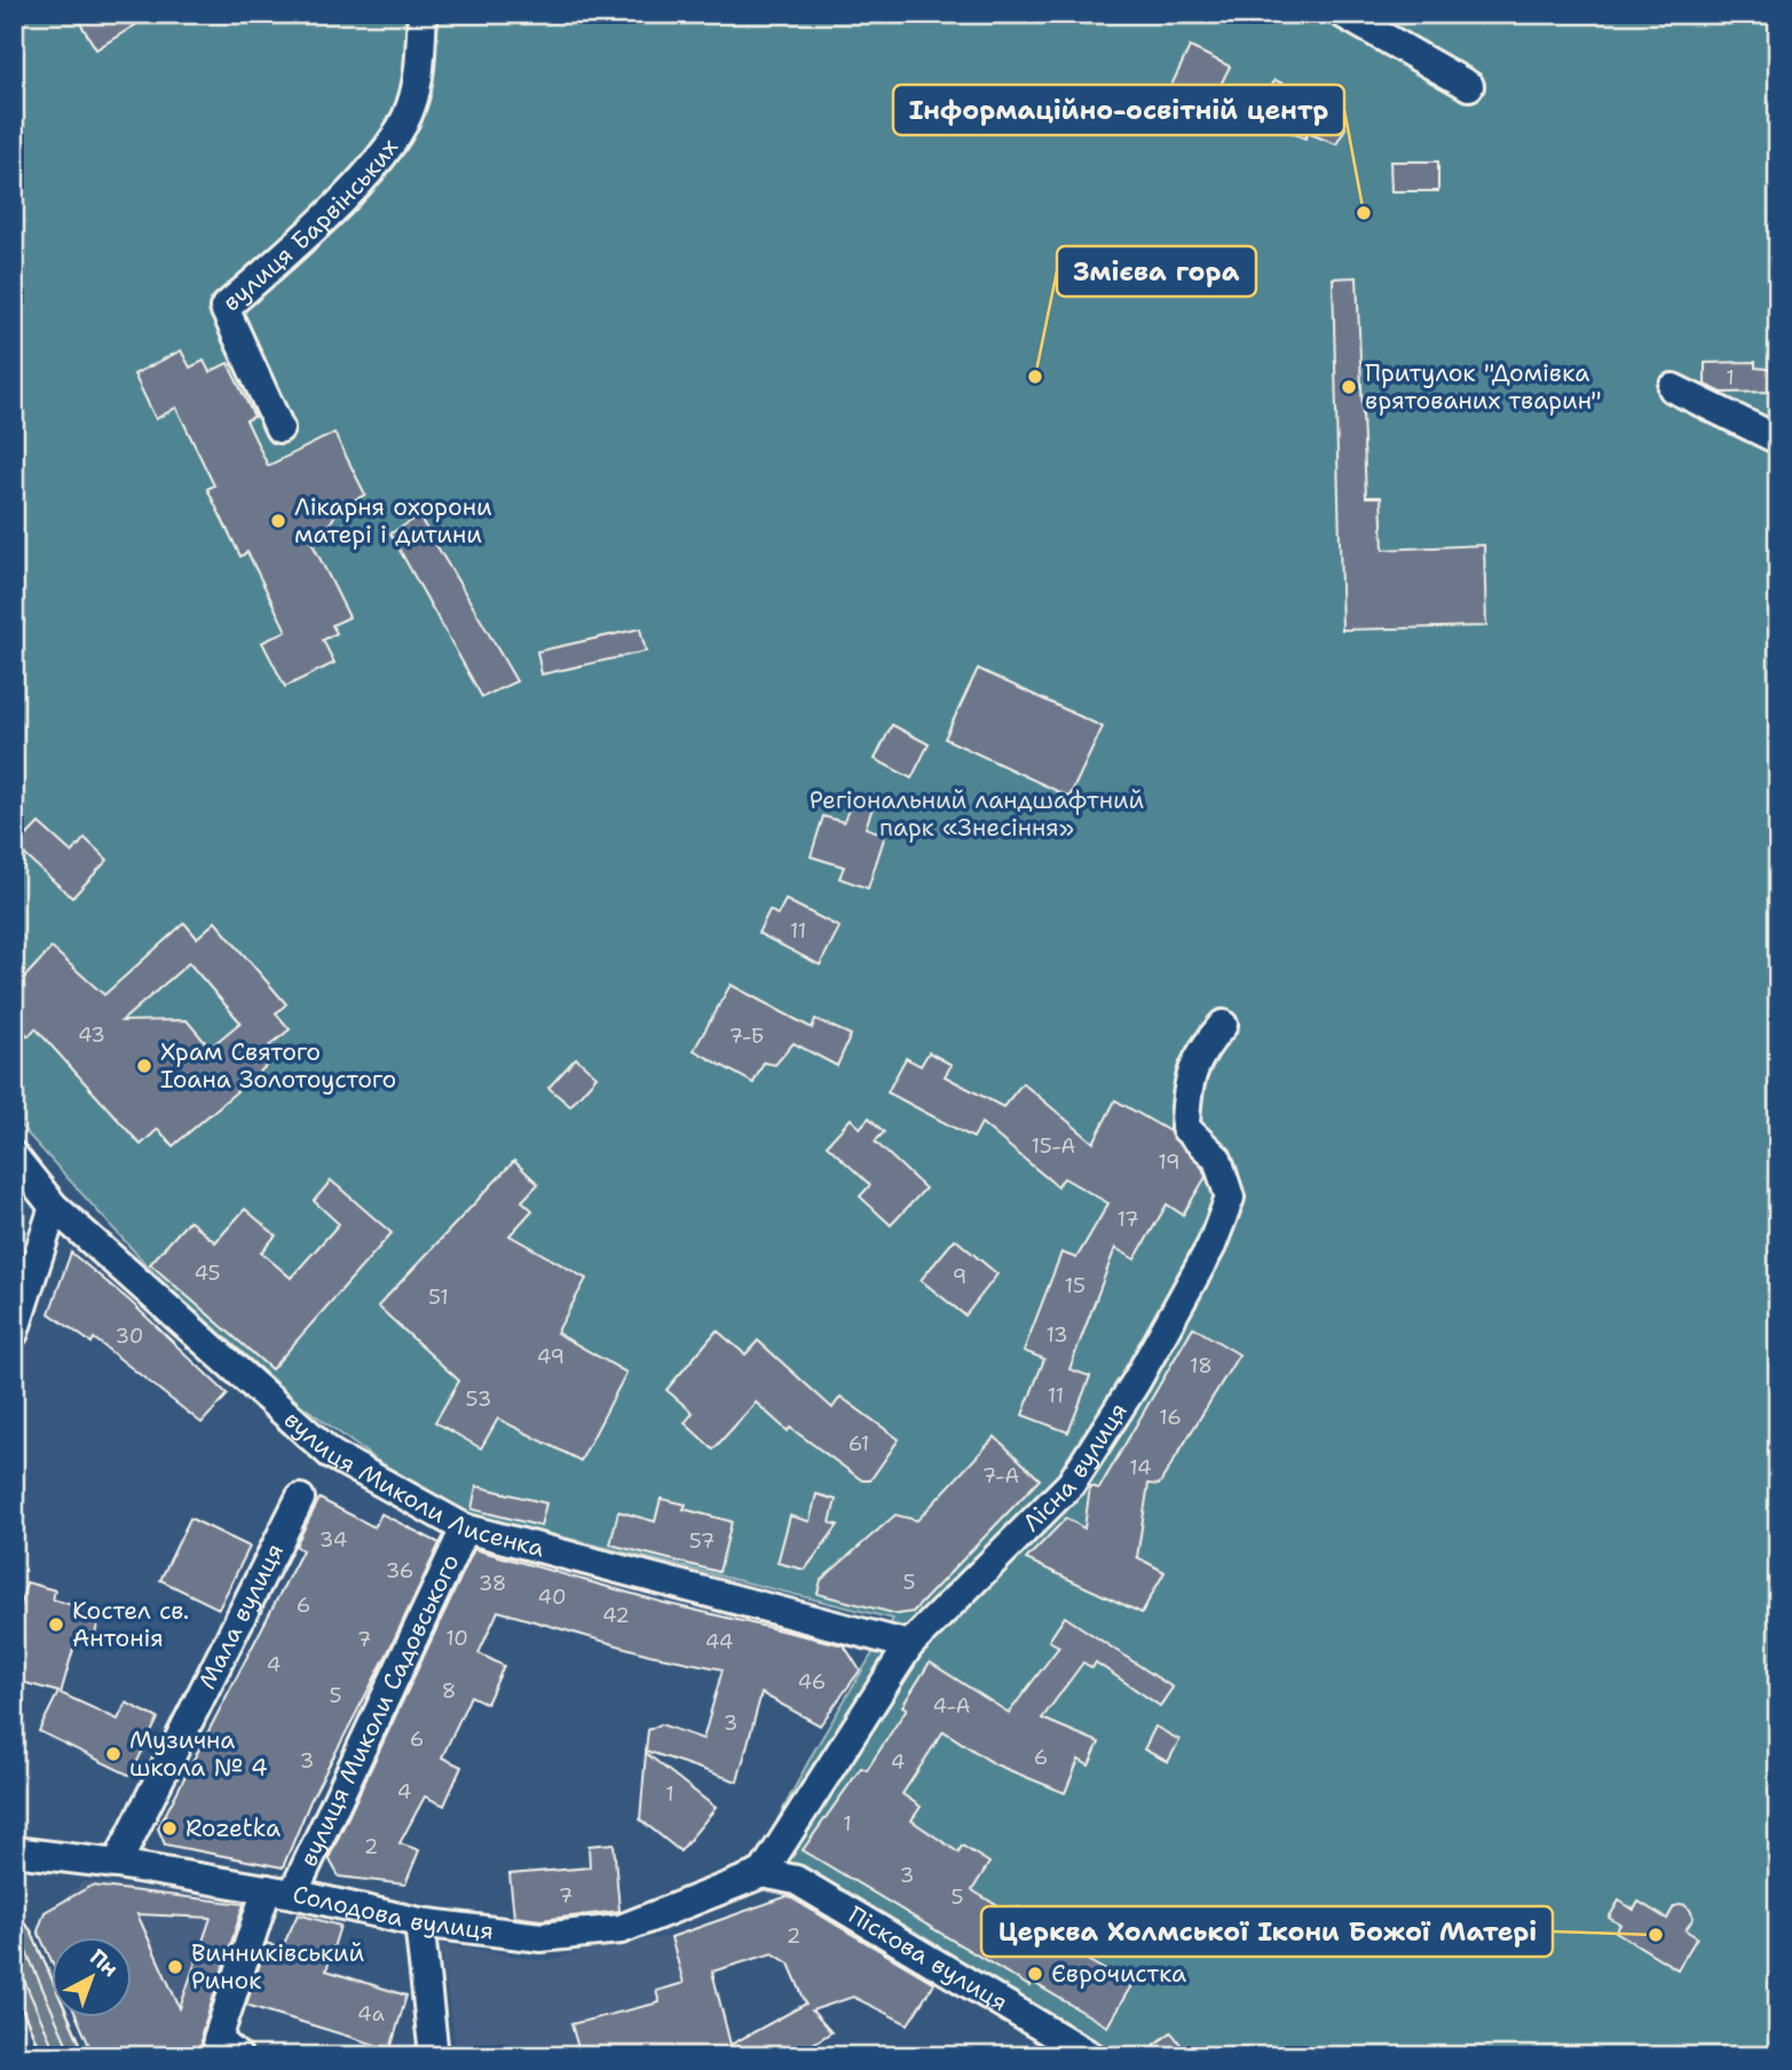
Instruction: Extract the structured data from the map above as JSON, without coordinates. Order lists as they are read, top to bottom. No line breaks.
{"streets":{"street":["вулиця Барвінських","Лісна вулиця","вулиця Миколи Лисенка","Мала вулиця","вулиця Миколи Садовського","Солодова вулиця","Піскова вулиця"]},"crossings":[["Лісна вулиця","вулиця Миколи Лисенка"],["Лісна вулиця","Солодова вулиця"],["Лісна вулиця","Піскова вулиця"],["вулиця Миколи Лисенка","вулиця Миколи Садовського"],["Мала вулиця","Солодова вулиця"],["вулиця Миколи Садовського","Солодова вулиця"],["Солодова вулиця","Піскова вулиця"]],"parks":["Регіональний ландшафтний парк «Знесіння»"],"places":["Інформаційно-освітній центр","Змієва гора","Притулок \"Домівка врятованих тварин\"","Лікарня охорони матері і дитини","Храм Святого Іоана Золотоустого","Костел св. Антонія","Музична школа № 4","Rozetka","Церква Холмської Ікони Божої Матері","Винниківський Ринок","Єврочистка"],"house_numbers":["1","11","43","7-Б","15-А","19","17","45","9","15","51","13","30","49","18","11","53","16","61","14","7-А","34","57","36","5","38","40","6","42","10","7","44","4","46","8","5","4-А","3","6","6","3","4","4","1","1","2","3","7","5","2","4а"],"north":"top right"}
